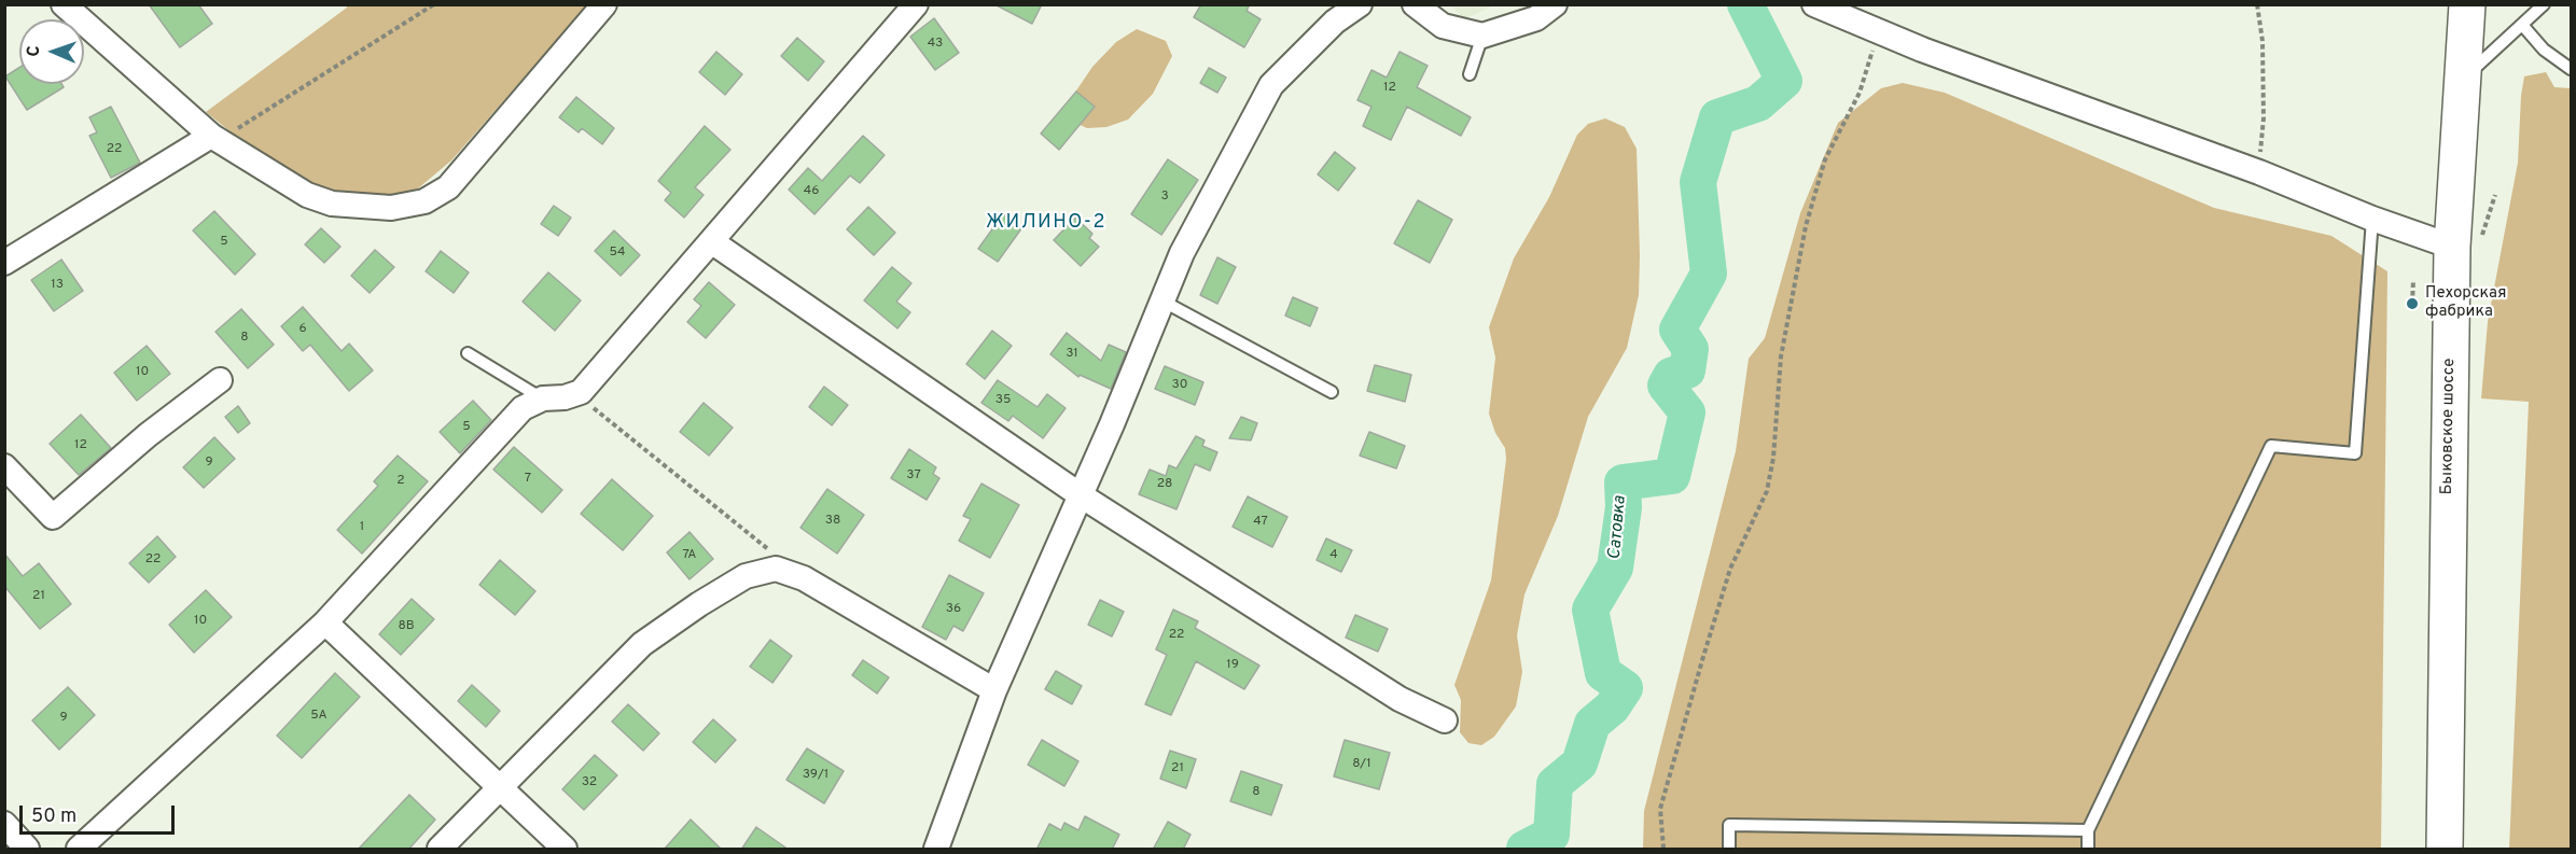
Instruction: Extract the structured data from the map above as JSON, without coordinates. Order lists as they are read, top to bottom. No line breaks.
{"streets":{"main road":["Быковское шоссе"]},"districts":["ЖИЛИНО-2"],"water":["Сатовка"],"places":["Пехорская фабрика"],"house_numbers":["43","12","22","46","3","5","54","13","6","8","31","10","30","35","5","12","9","37","7","2","28","38","47","1","7А","4","22","21","36","10","8В","22","19","5А","9","8/1","21","39/1","32","8"],"scale_bar":"50 m","north":"left"}
